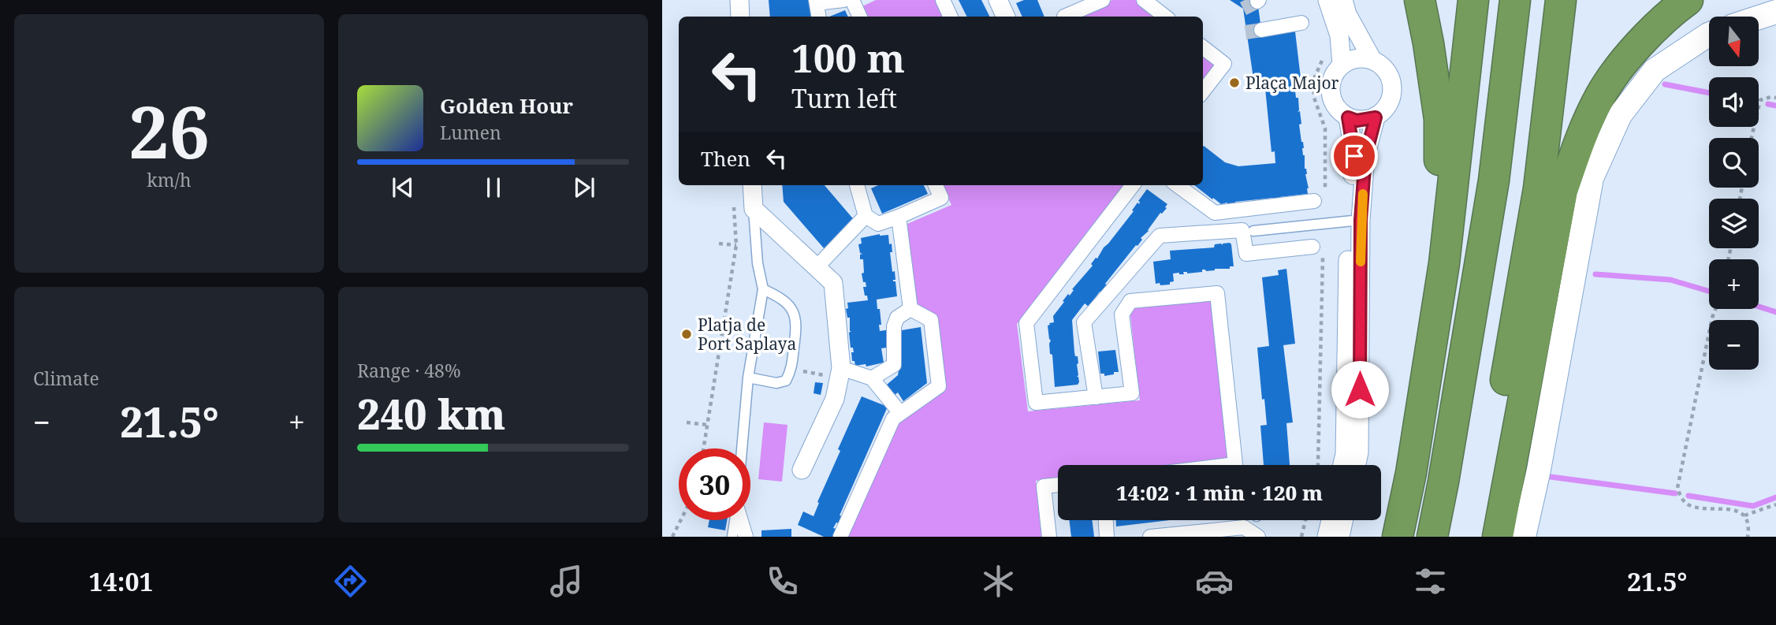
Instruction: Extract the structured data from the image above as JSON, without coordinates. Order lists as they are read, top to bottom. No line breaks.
{"places":["Plaça Major","Platja de Port Saplaya"],"north":"bottom","page":{"tile":[["26","km/h"],"Climate",["Range · 48%","240 km"]],"map_buttons":["+","−"],"turn":["100 m","Turn left"],"song":["Golden Hour","Lumen"],"then":"Then","heat":["−","21.5°","+"],"limit":"30","trip":"14:02 · 1 min · 120 m","tabs":["14:01","21.5°"]}}
